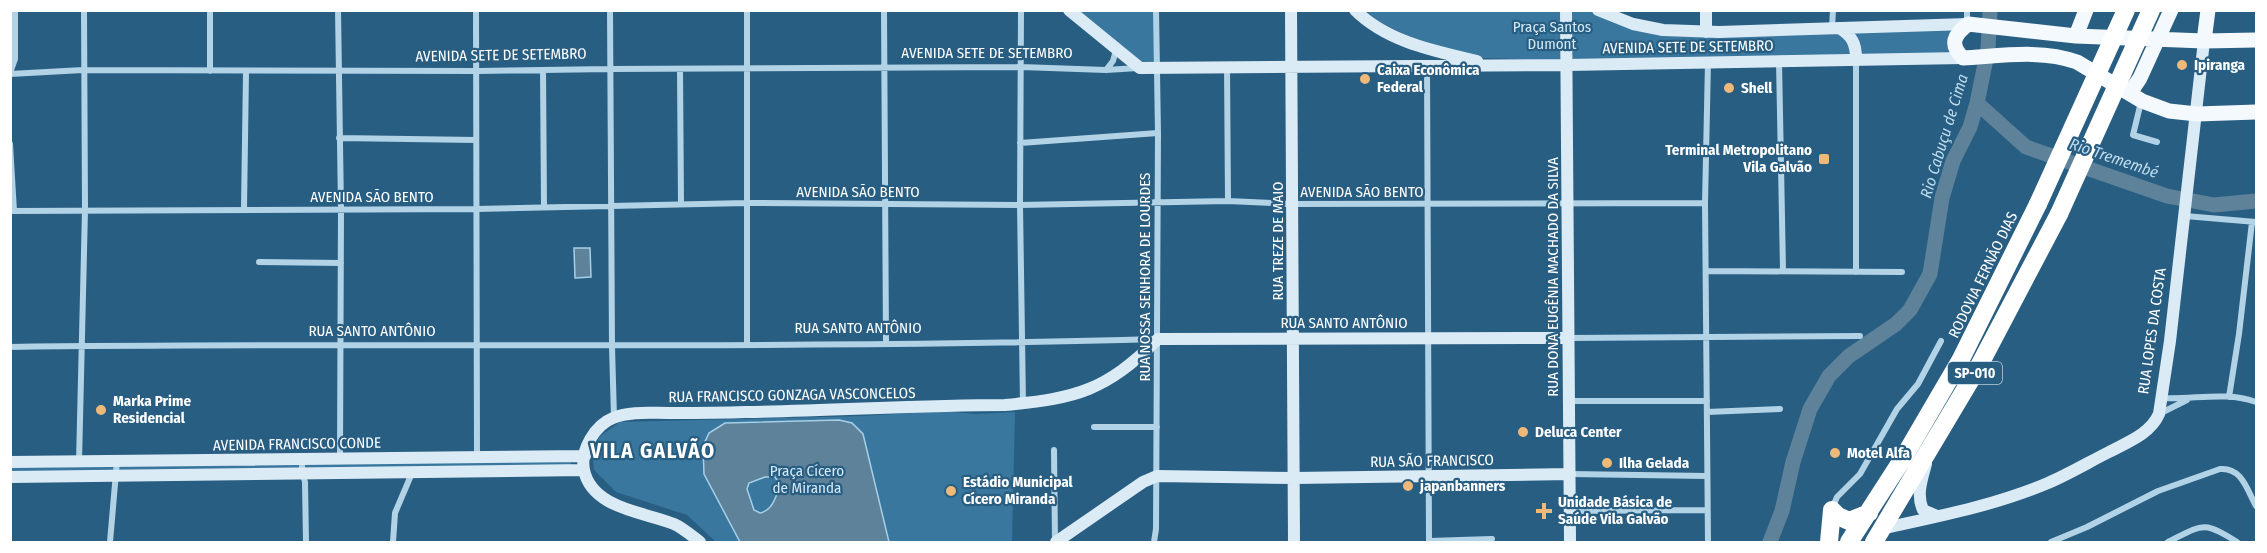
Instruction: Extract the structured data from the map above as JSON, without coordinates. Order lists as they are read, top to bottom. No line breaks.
{"streets":{"highway":["RODOVIA FERNÃO DIAS","SP-010"],"main road":["RUA LOPES DA COSTA"],"street":["AVENIDA SETE DE SETEMBRO","AVENIDA SÃO BENTO","RUA TREZE DE MAIO","RUA NOSSA SENHORA DE LOURDES","RUA DONA EUGÊNIA MACHADO DA SILVA","RUA SANTO ANTÔNIO","RUA FRANCISCO GONZAGA VASCONCELOS","AVENIDA FRANCISCO CONDE","RUA SÃO FRANCISCO"]},"crossings":[["AVENIDA SETE DE SETEMBRO","RUA TREZE DE MAIO"],["AVENIDA SETE DE SETEMBRO","RUA NOSSA SENHORA DE LOURDES"],["AVENIDA SETE DE SETEMBRO","RUA DONA EUGÊNIA MACHADO DA SILVA"],["AVENIDA SÃO BENTO","RUA TREZE DE MAIO"],["AVENIDA SÃO BENTO","RUA NOSSA SENHORA DE LOURDES"],["AVENIDA SÃO BENTO","RUA DONA EUGÊNIA MACHADO DA SILVA"],["RUA TREZE DE MAIO","RUA SANTO ANTÔNIO"],["RUA TREZE DE MAIO","RUA SÃO FRANCISCO"],["RUA NOSSA SENHORA DE LOURDES","RUA SANTO ANTÔNIO"],["RUA NOSSA SENHORA DE LOURDES","RUA FRANCISCO GONZAGA VASCONCELOS"],["RUA NOSSA SENHORA DE LOURDES","RUA SÃO FRANCISCO"],["RUA DONA EUGÊNIA MACHADO DA SILVA","RUA SANTO ANTÔNIO"],["RUA DONA EUGÊNIA MACHADO DA SILVA","RUA SÃO FRANCISCO"],["RUA SANTO ANTÔNIO","RUA FRANCISCO GONZAGA VASCONCELOS"],["RUA LOPES DA COSTA","SP-010"]],"districts":["VILA GALVÃO"],"water":["Rio Cabuçu de Cima","Rio Tremembé"],"parks":["Praça Santos Dumont","Praça Cícero de Miranda"],"places":{"other":["Ipiranga","Caixa Econômica Federal","Shell","Marka Prime Residencial","Deluca Center","Motel Alfa","Ilha Gelada","japanbanners","Estádio Municipal Cícero Miranda"],"transit":["Terminal Metropolitano Vila Galvão"],"health":["Unidade Básica de Saúde Vila Galvão"]}}
